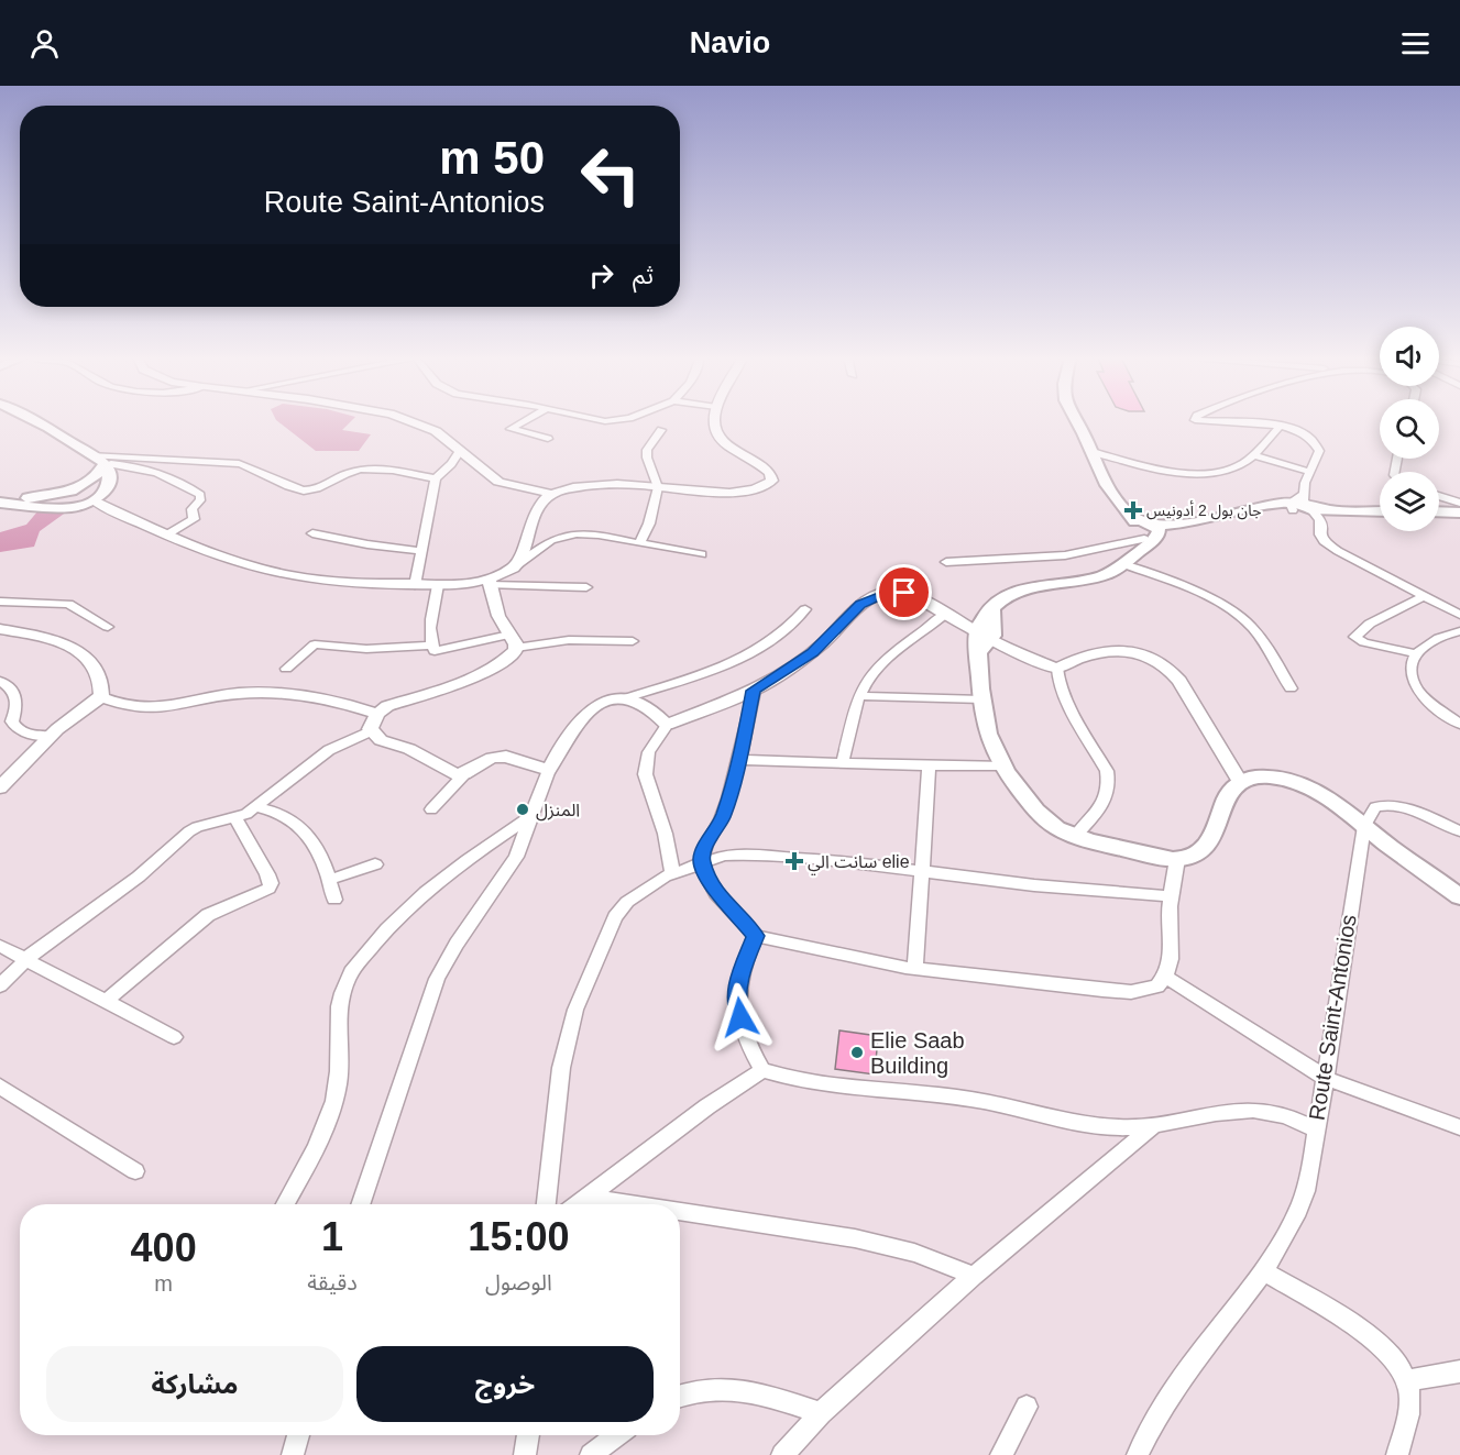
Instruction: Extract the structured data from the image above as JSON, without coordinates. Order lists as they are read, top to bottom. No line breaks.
{"streets":{"street":["Route Saint-Antonios"]},"places":{"health":["جان بول 2 أدونيس","سانت الي elie"],"other":["المنزل","Elie Saab Building"]},"page":{"header":"Navio","turn":["50 m","Route Saint-Antonios"],"then":"ثم","eta":["15:00","الوصول","1","دقيقة","400","m"],"buttons":["خروج","مشاركة"]}}
